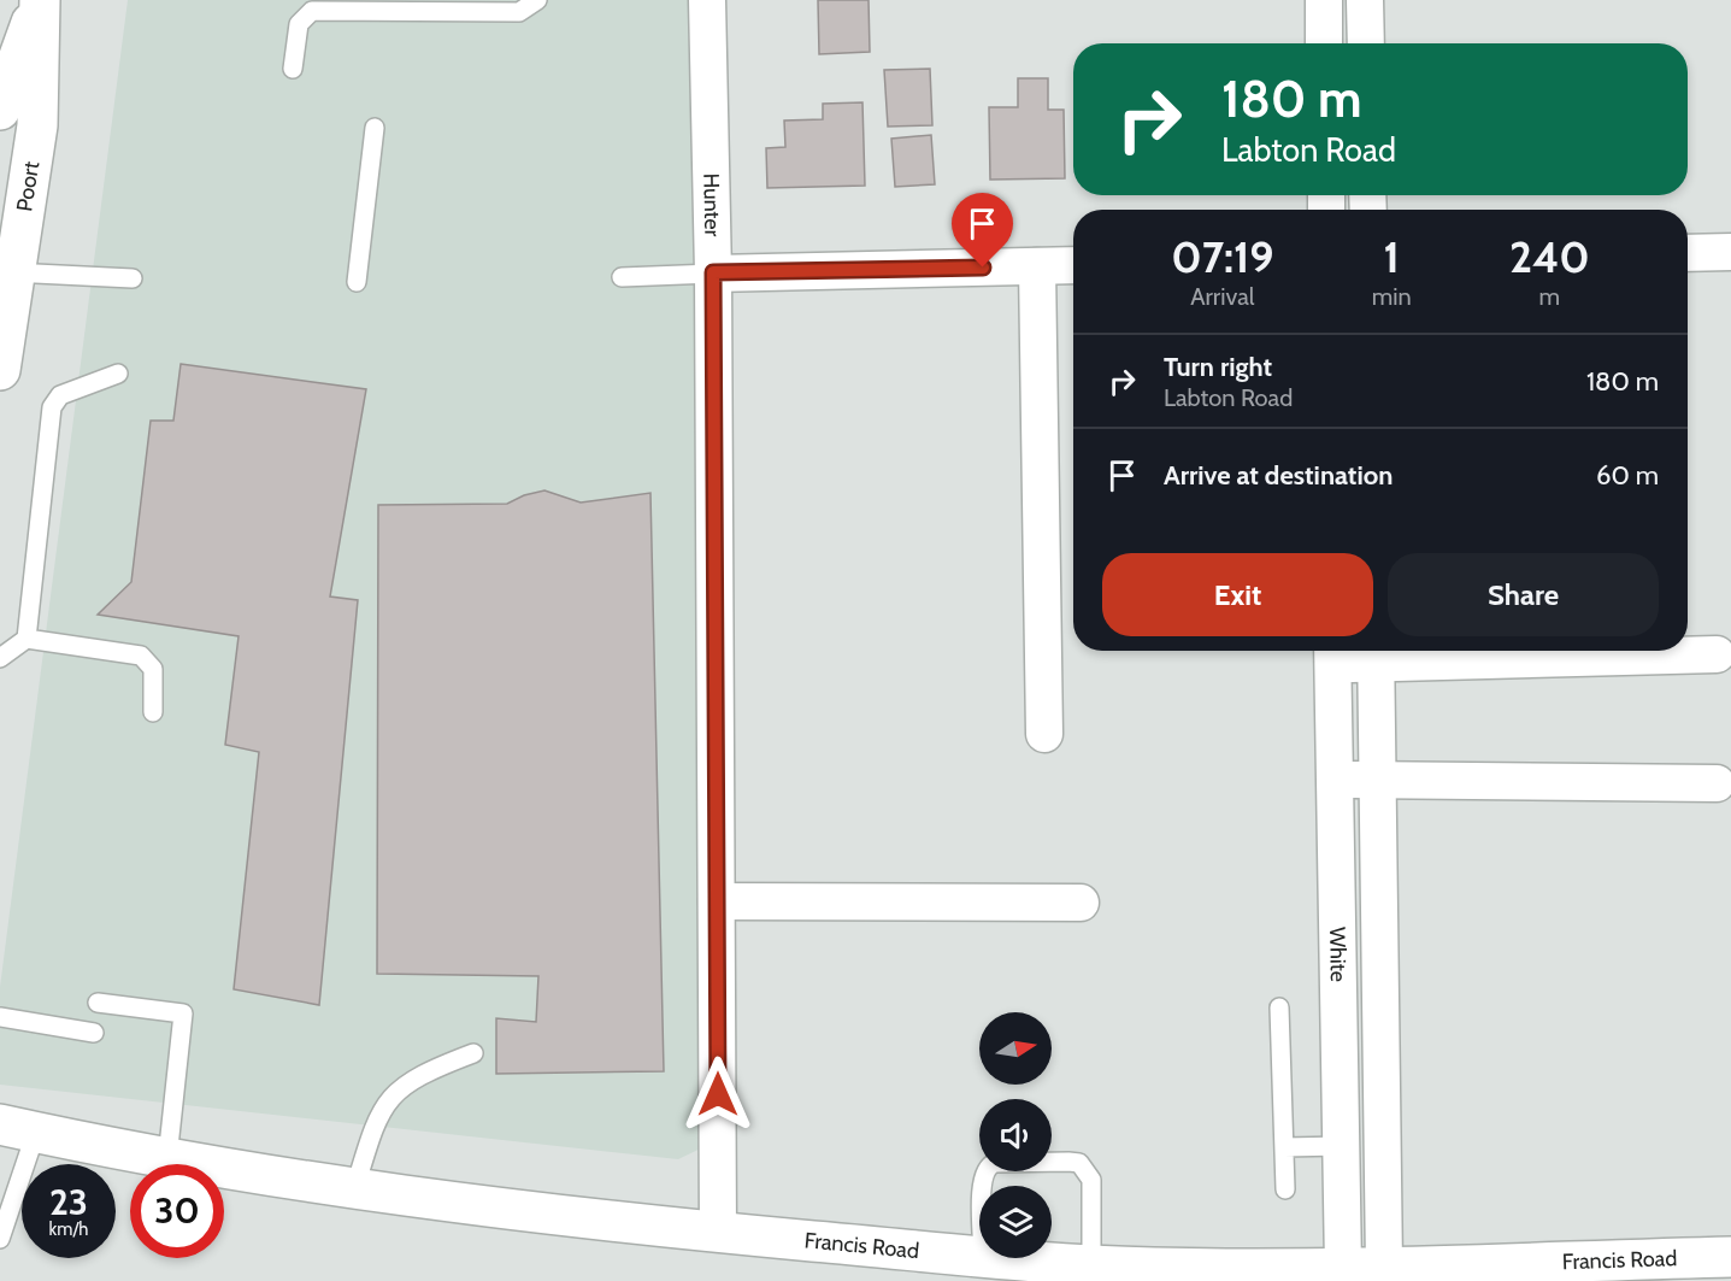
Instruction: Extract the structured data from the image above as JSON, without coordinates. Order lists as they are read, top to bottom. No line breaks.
{"streets":{"street":["Poort","Hunter","White","Francis Road"]},"crossings":[["Hunter","Francis Road"],["White","Francis Road"]],"north":"right","page":{"turn":["180 m","Labton Road"],"eta":["07:19","Arrival","1","min","240","m"],"list":[{"name":"Turn right","note":"Labton Road","value":"180 m"},{"name":"Arrive at destination","value":"60 m"}],"buttons":["Exit","Share"],"speed":"23 km/h","limit":"30"}}
